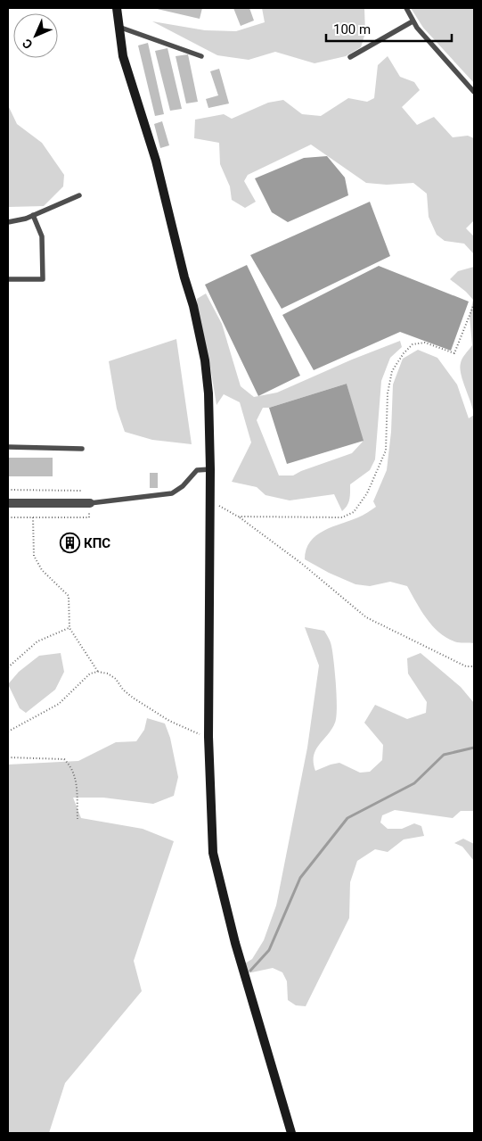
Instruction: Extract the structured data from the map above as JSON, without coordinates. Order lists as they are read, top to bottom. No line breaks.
{"places":{"building":["КПС"]},"scale_bar":"100 m","north":"bottom left"}
